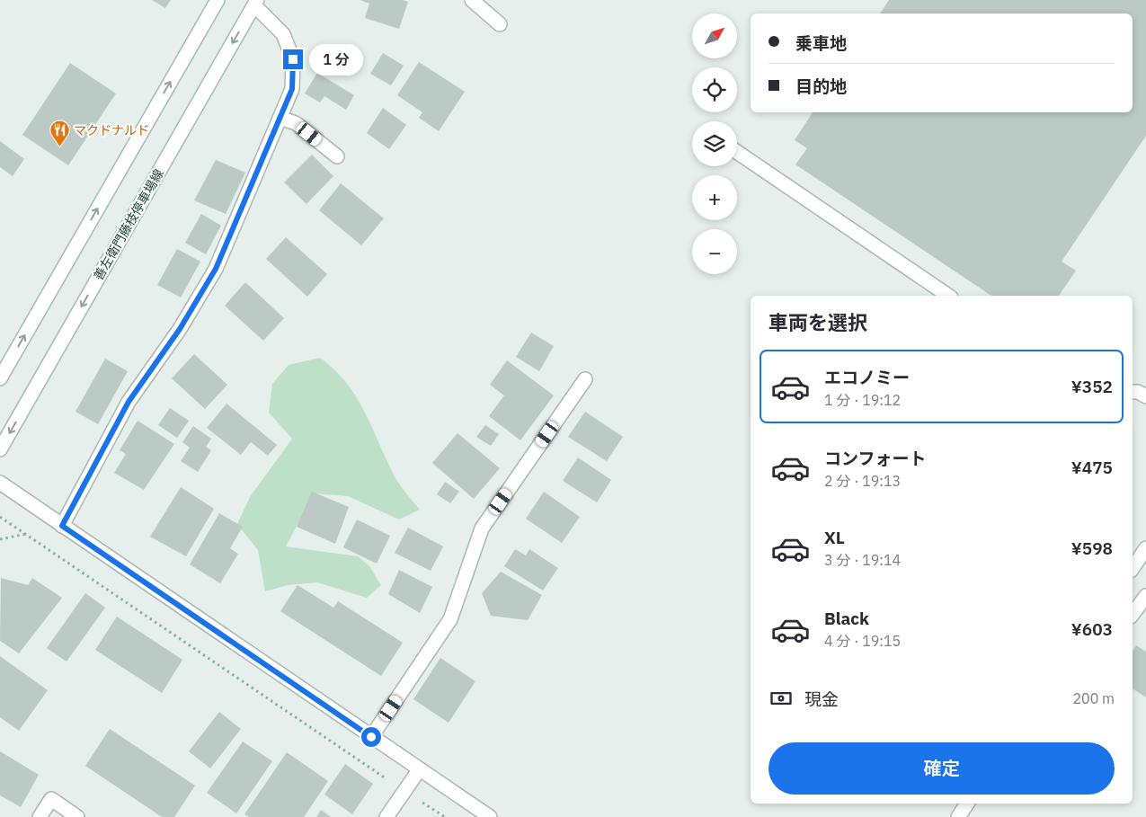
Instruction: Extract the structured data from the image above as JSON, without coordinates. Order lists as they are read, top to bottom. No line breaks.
{"streets":{"street":["善左衛門藤枝停車場線"]},"places":{"restaurant":["マクドナルド"]},"north":"top right","page":{"map_buttons":["+","−"],"banner":["乗車地","目的地"],"bubble":"1 分","heading":"車両を選択","list":[{"name":"エコノミー","note":"1 分 · 19:12","value":"¥352"},{"name":"コンフォート","note":"2 分 · 19:13","value":"¥475"},{"name":"XL","note":"3 分 · 19:14","value":"¥598"},{"name":"Black","note":"4 分 · 19:15","value":"¥603"}],"pay":["現金","200 m"],"buttons":"確定"}}
